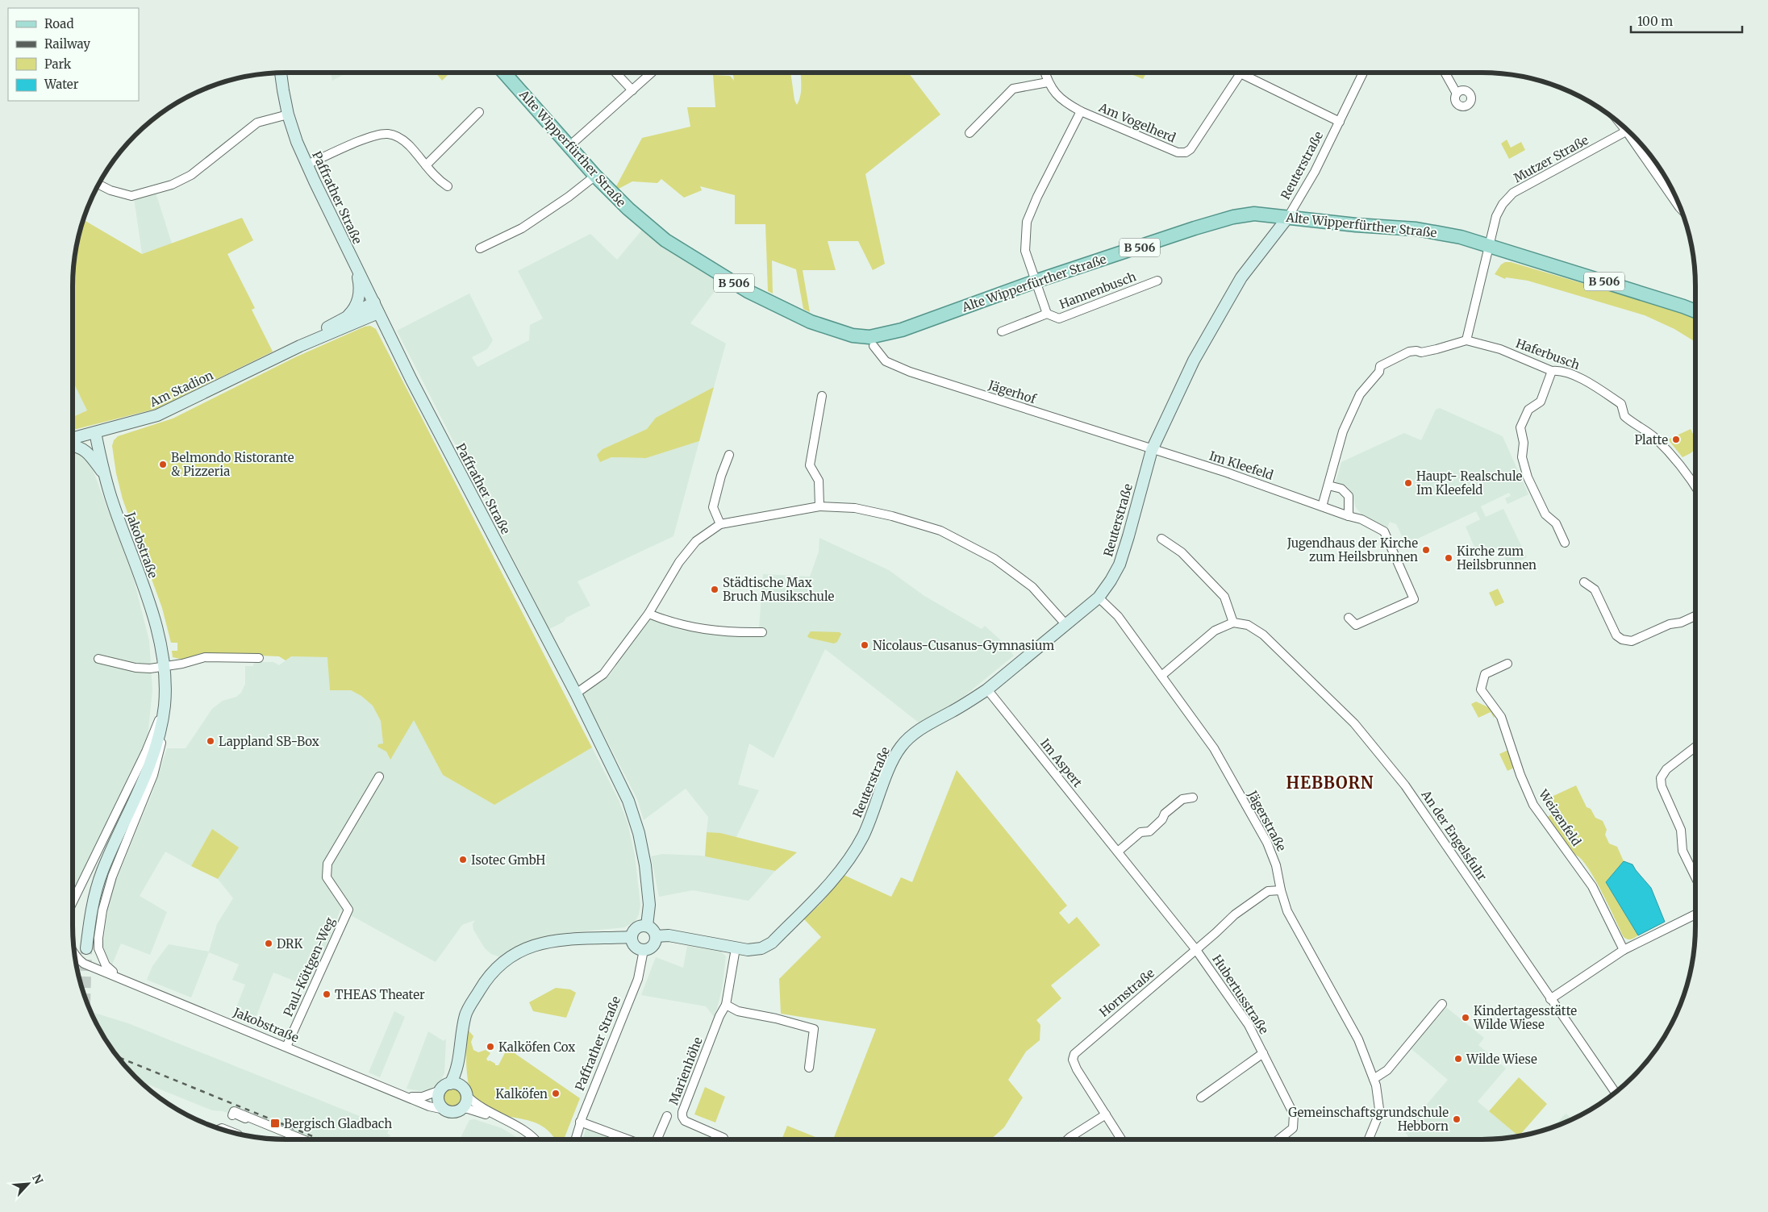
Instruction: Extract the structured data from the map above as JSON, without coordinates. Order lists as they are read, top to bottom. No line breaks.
{"streets":{"main road":["Alte Wipperfürther Straße","B 506"],"street":["Am Vogelherd","Mutzer Straße","Reuterstraße","Paffrather Straße","Hannenbusch","Haferbusch","Am Stadion","Jägerhof","Im Kleefeld","Jakobstraße","Im Aspert","Weizenfeld","Jägerstraße","An der Engelsfuhr","Paul-Köttgen-Weg","Hornstraße","Hubertusstraße","Marienhöhe"]},"crossings":[["Am Vogelherd","Alte Wipperfürther Straße"],["Am Vogelherd","Reuterstraße"],["Am Vogelherd","Hannenbusch"],["Alte Wipperfürther Straße","Mutzer Straße"],["Alte Wipperfürther Straße","Reuterstraße"],["Alte Wipperfürther Straße","Hannenbusch"],["Reuterstraße","Paffrather Straße"],["Reuterstraße","Jägerhof"],["Reuterstraße","Im Kleefeld"],["Reuterstraße","Im Aspert"],["Reuterstraße","Jägerstraße"],["Reuterstraße","Marienhöhe"],["Paffrather Straße","Am Stadion"],["Am Stadion","Jakobstraße"],["Jägerhof","Im Kleefeld"],["Jakobstraße","Paul-Köttgen-Weg"],["Im Aspert","Hornstraße"],["Im Aspert","Hubertusstraße"],["Jägerstraße","Hornstraße"],["Hornstraße","Hubertusstraße"]],"districts":["HEBBORN"],"places":{"other":["Platte","Belmondo Ristorante & Pizzeria","Haupt- Realschule Im Kleefeld","Jugendhaus der Kirche zum Heilsbrunnen","Kirche zum Heilsbrunnen","Städtische Max Bruch Musikschule","Nicolaus-Cusanus-Gymnasium","Lappland SB-Box","Isotec GmbH","DRK","THEAS Theater","Kindertagesstätte Wilde Wiese","Kalköfen Cox","Wilde Wiese","Kalköfen","Gemeinschaftsgrundschule Hebborn"],"transit":["Bergisch Gladbach"]},"legend":["Road","Railway","Park","Water"],"scale_bar":"100 m","north":"top right"}
